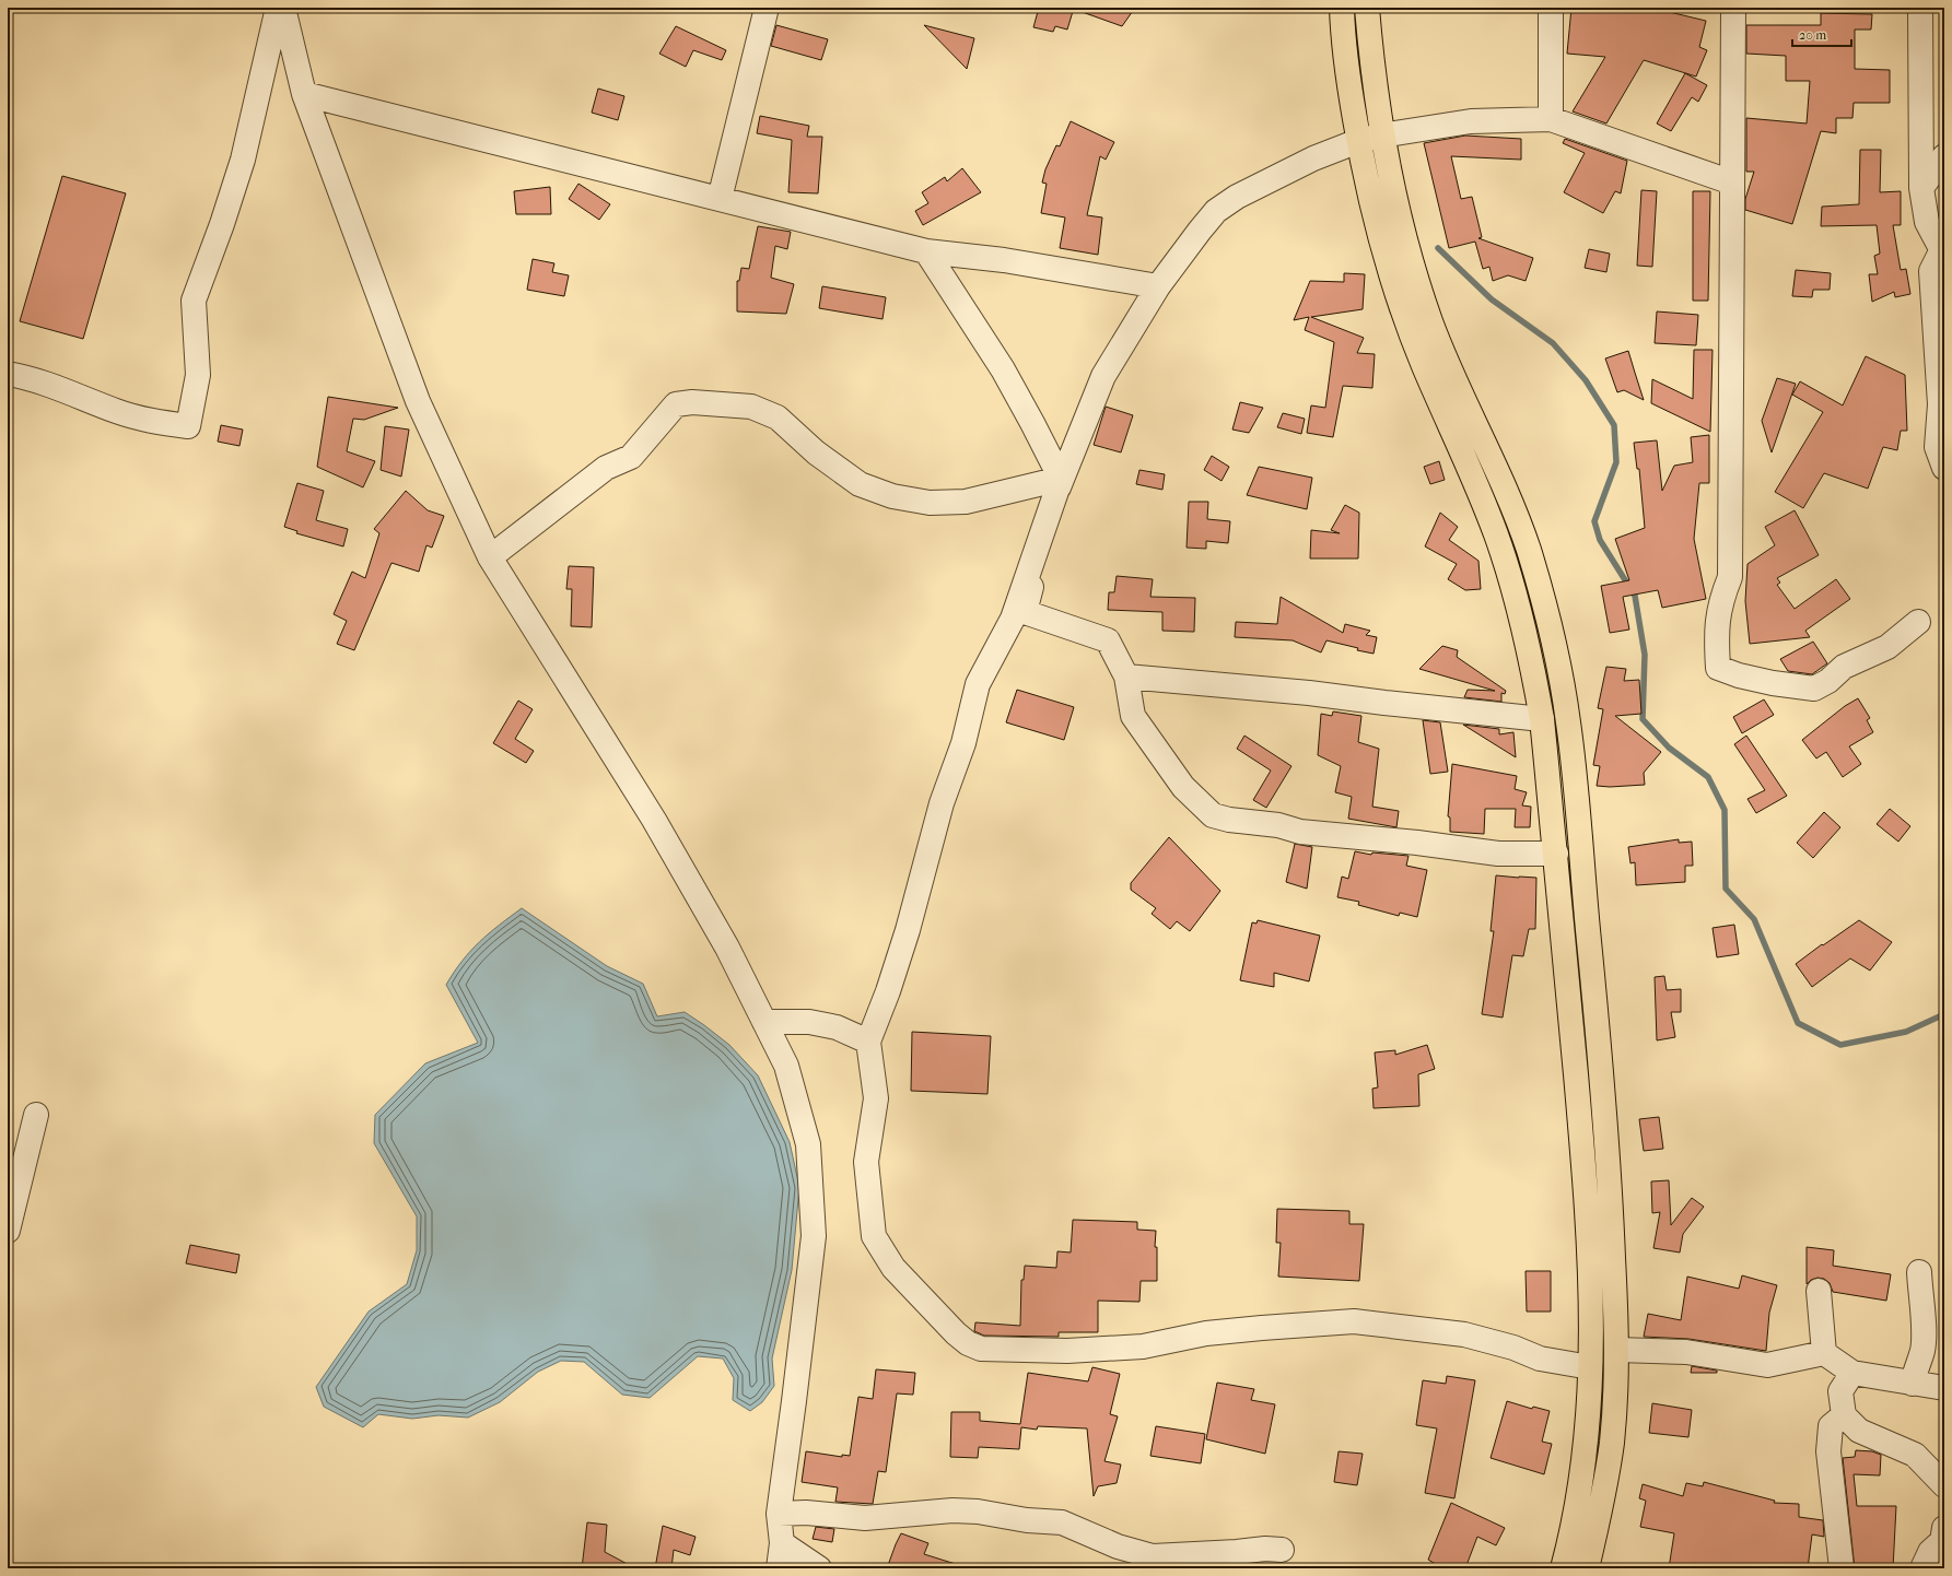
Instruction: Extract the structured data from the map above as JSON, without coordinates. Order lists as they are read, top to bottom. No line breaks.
{"scale_bar":"20 m"}
